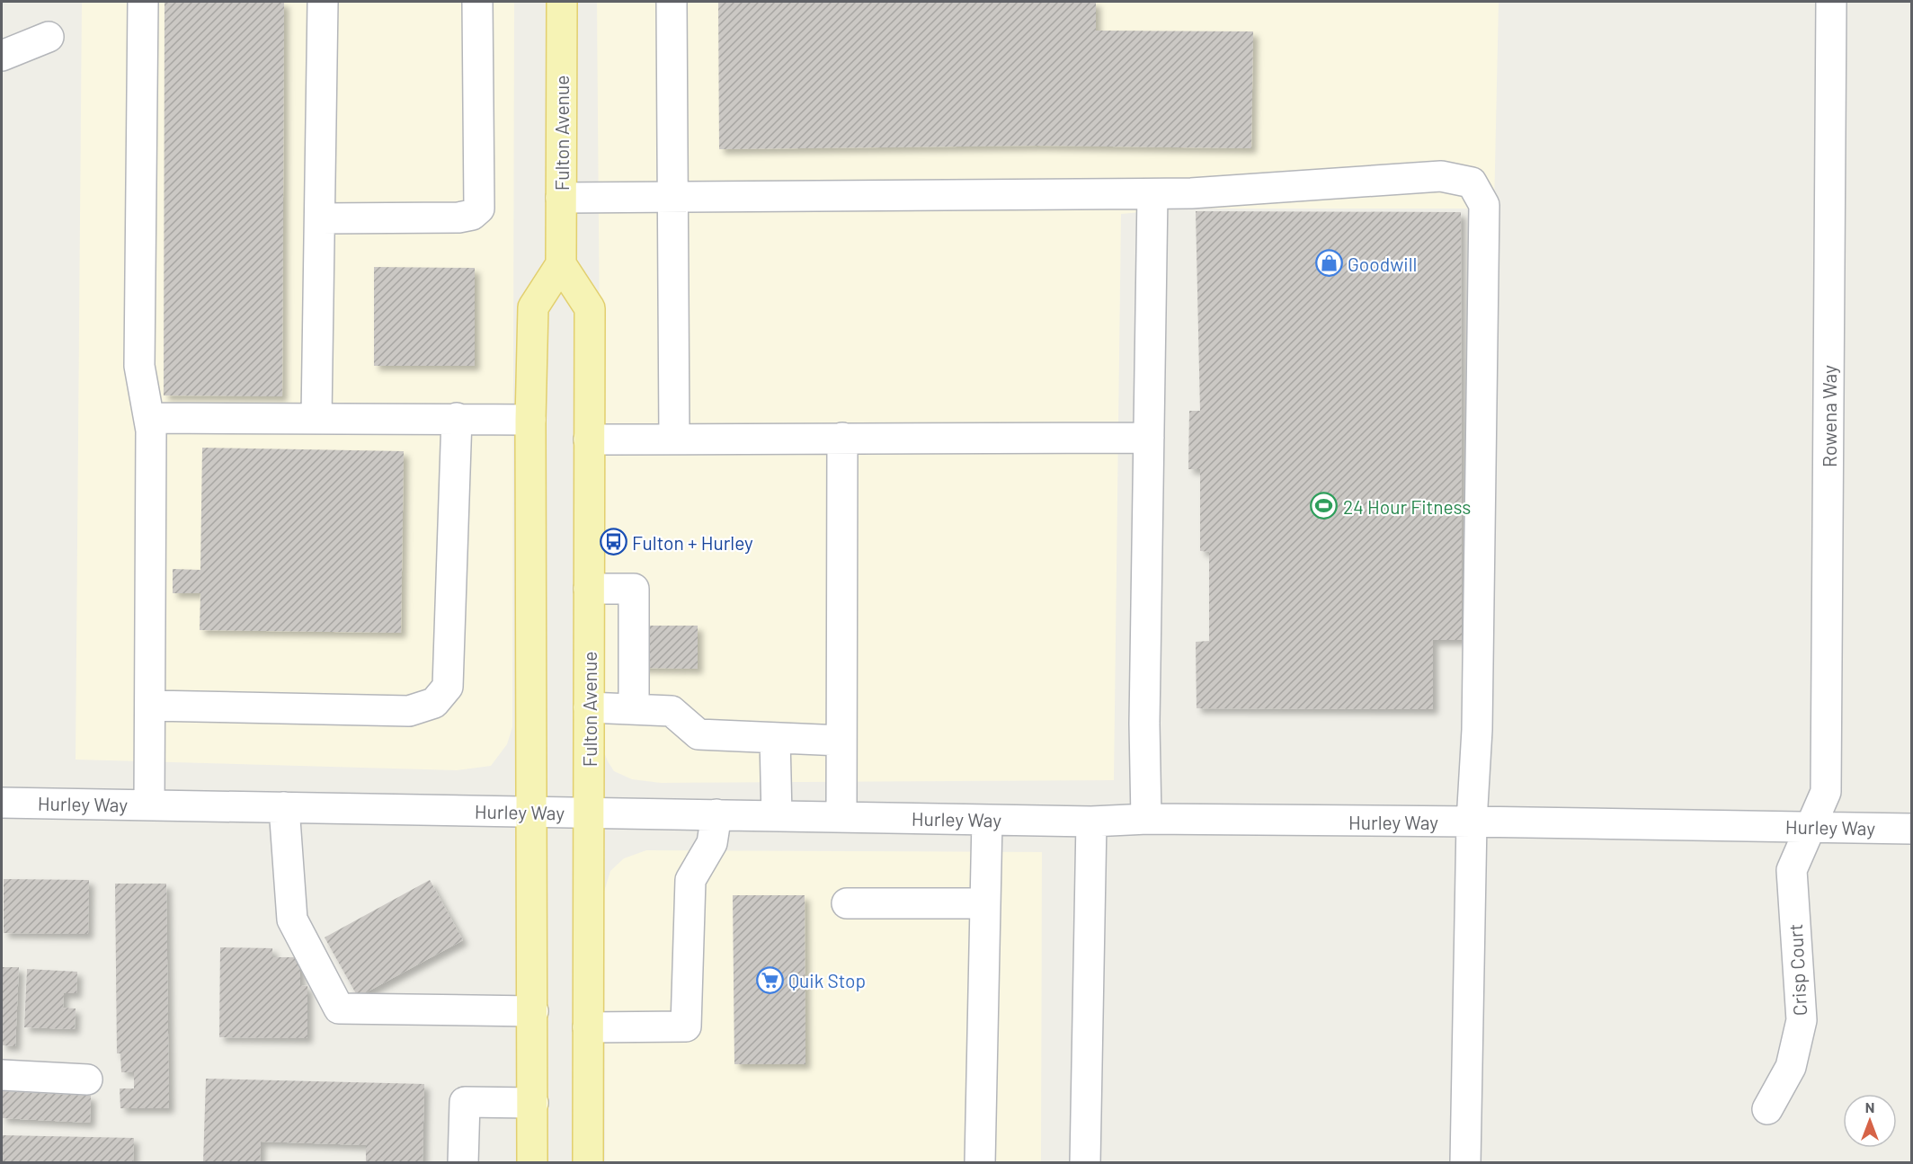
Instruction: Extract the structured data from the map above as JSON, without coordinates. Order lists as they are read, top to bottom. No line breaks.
{"streets":{"main road":["Fulton Avenue"],"street":["Rowena Way","Hurley Way","Crisp Court"]},"crossings":[["Fulton Avenue","Hurley Way"],["Rowena Way","Hurley Way"],["Rowena Way","Crisp Court"],["Hurley Way","Crisp Court"]],"places":{"shop":["Goodwill"],"sports":["24 Hour Fitness"],"bus stop":["Fulton + Hurley"],"supermarket":["Quik Stop"]},"north":"top"}
